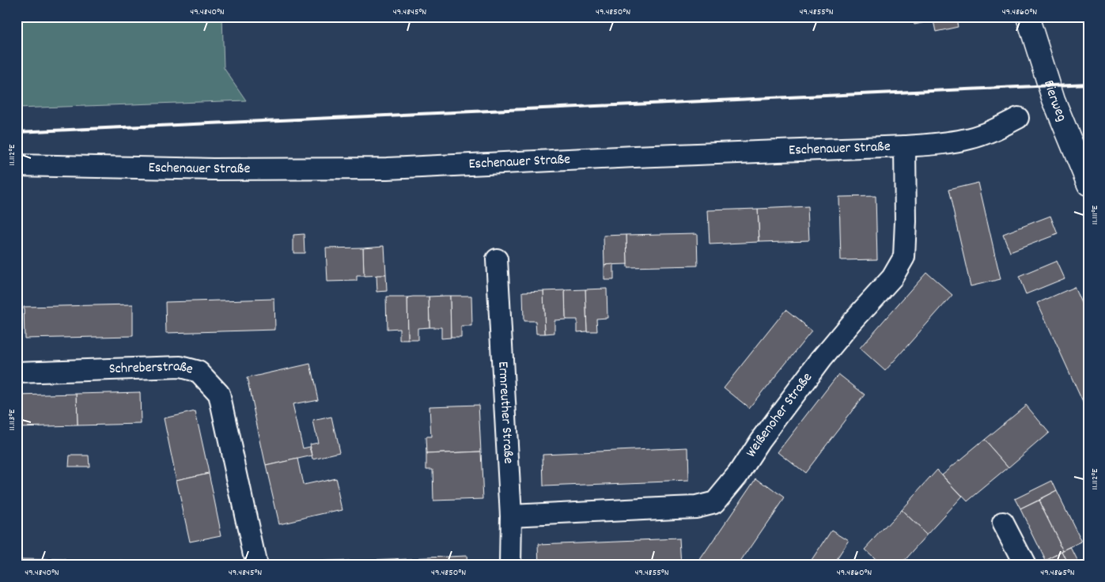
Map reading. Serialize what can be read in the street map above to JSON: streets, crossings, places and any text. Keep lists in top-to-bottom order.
{
  "streets": {
    "main road": ["Bierweg"],
    "street": [
      "Eschenauer Straße",
      "Schreberstraße",
      "Ermreuther Straße",
      "Weißenoher Straße"
    ]
  },
  "crossings": [
    ["Eschenauer Straße", "Weißenoher Straße"],
    ["Ermreuther Straße", "Weißenoher Straße"]
  ],
  "coordinates": [
    "49.4840°N",
    "49.4845°N",
    "49.4850°N",
    "49.4855°N",
    "49.4860°N",
    "11.112°E",
    "11.111°E",
    "11.113°E",
    "49.4865°N"
  ]
}
